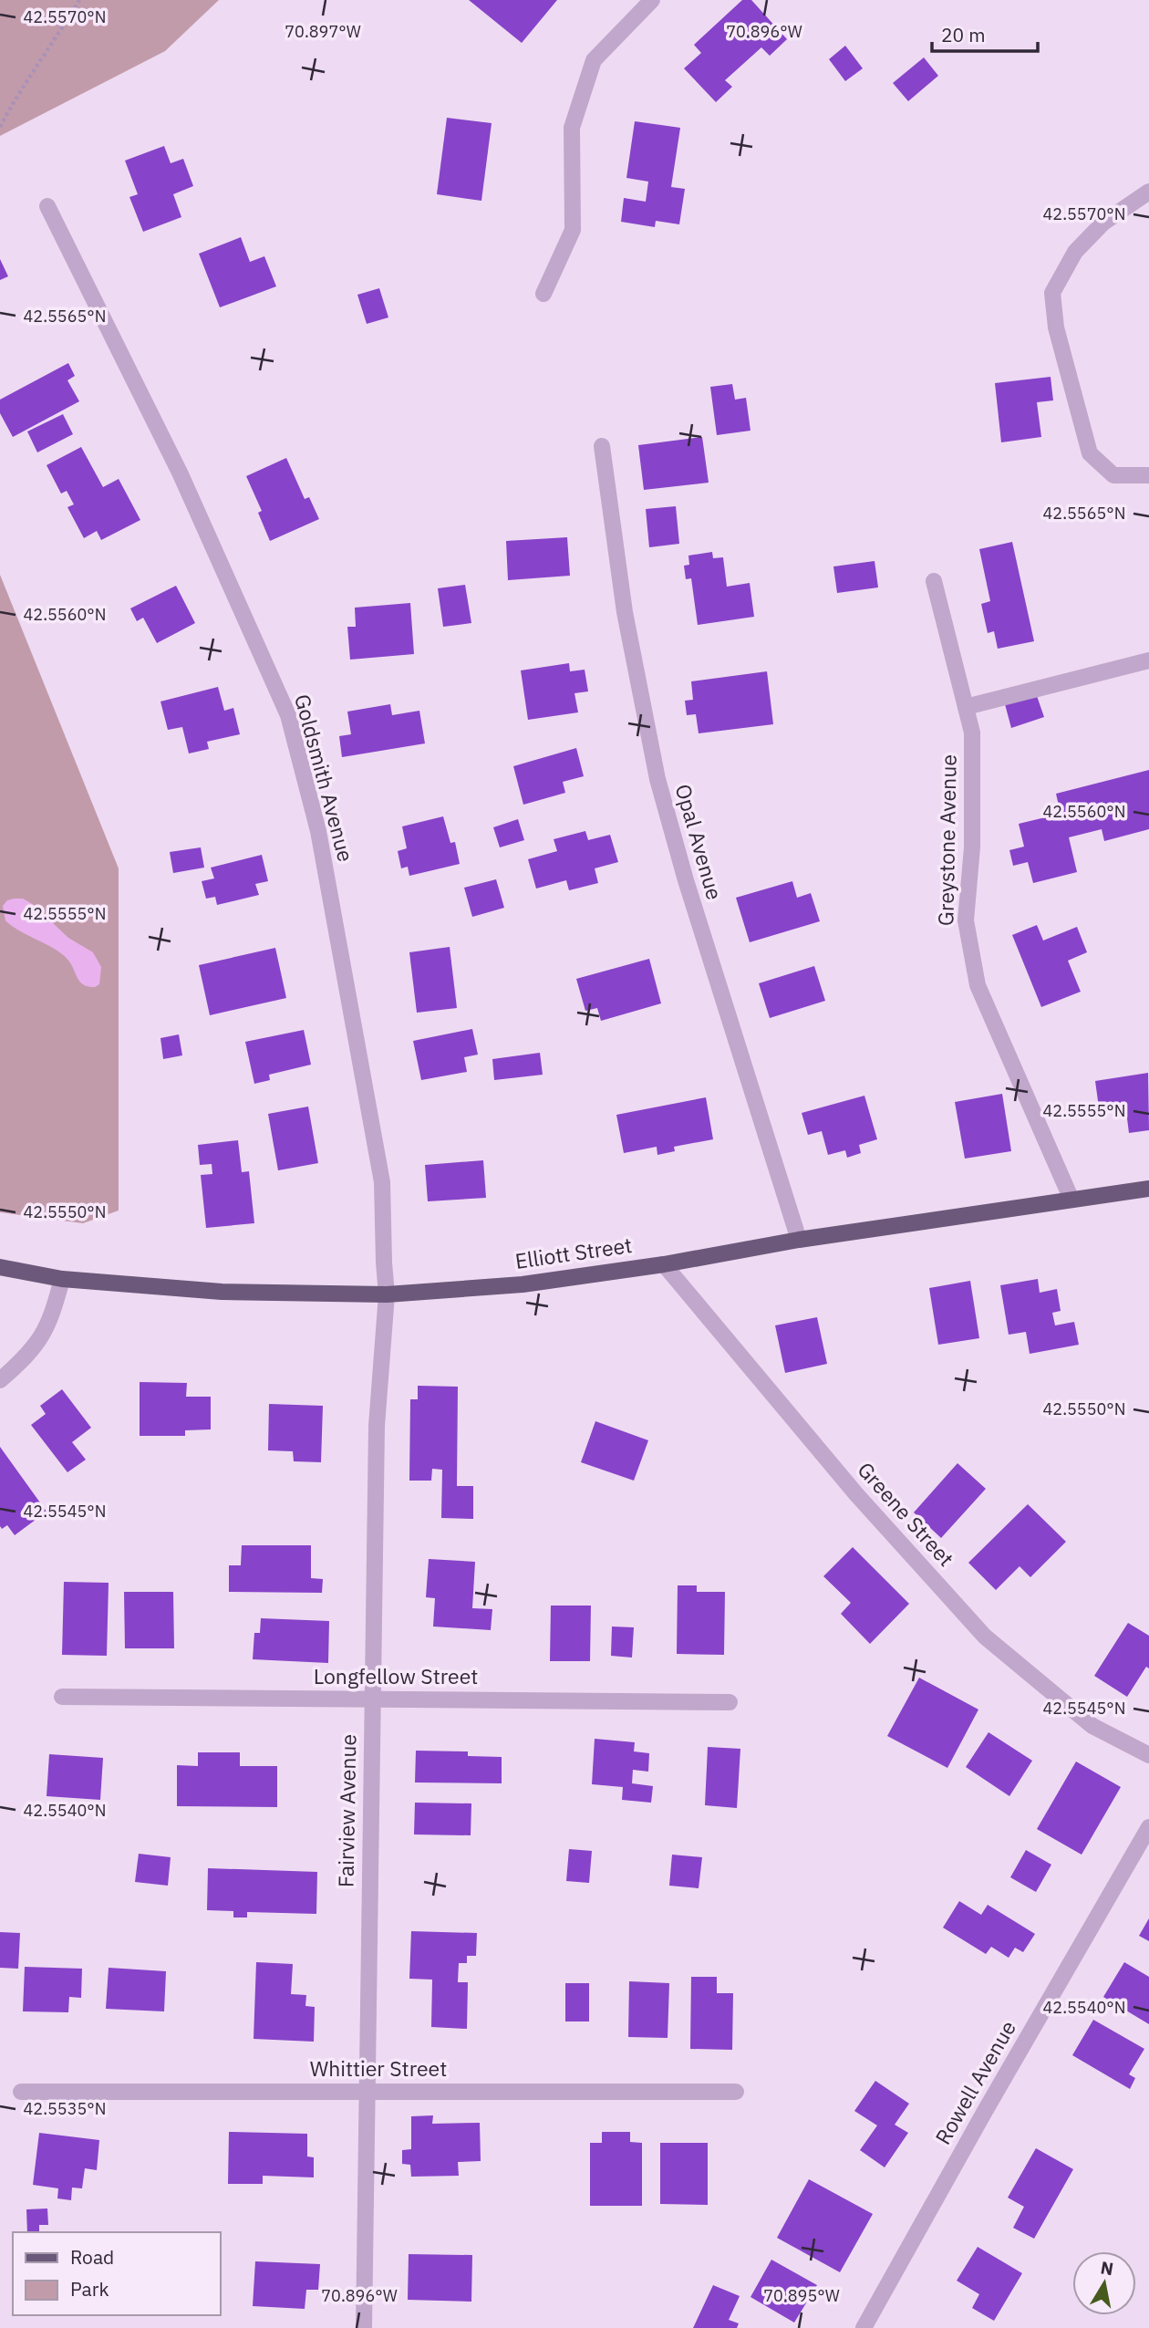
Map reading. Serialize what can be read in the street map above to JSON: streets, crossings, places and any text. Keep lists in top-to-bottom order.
{
  "streets": {
    "main road": ["Elliott Street"],
    "street": [
      "Goldsmith Avenue",
      "Greystone Avenue",
      "Opal Avenue",
      "Greene Street",
      "Longfellow Street",
      "Fairview Avenue",
      "Whittier Street",
      "Rowell Avenue"
    ]
  },
  "crossings": [
    ["Goldsmith Avenue", "Elliott Street"],
    ["Goldsmith Avenue", "Fairview Avenue"],
    ["Greystone Avenue", "Elliott Street"],
    ["Opal Avenue", "Elliott Street"],
    ["Elliott Street", "Greene Street"],
    ["Elliott Street", "Fairview Avenue"],
    ["Longfellow Street", "Fairview Avenue"],
    ["Fairview Avenue", "Whittier Street"]
  ],
  "legend": ["Road", "Park"],
  "scale_bar": "20 m",
  "north": "top",
  "coordinates": [
    "42.5570°N",
    "70.897°W",
    "70.896°W",
    "42.5565°N",
    "42.5560°N",
    "42.5555°N",
    "42.5550°N",
    "42.5545°N",
    "42.5540°N",
    "42.5535°N",
    "70.895°W"
  ]
}
